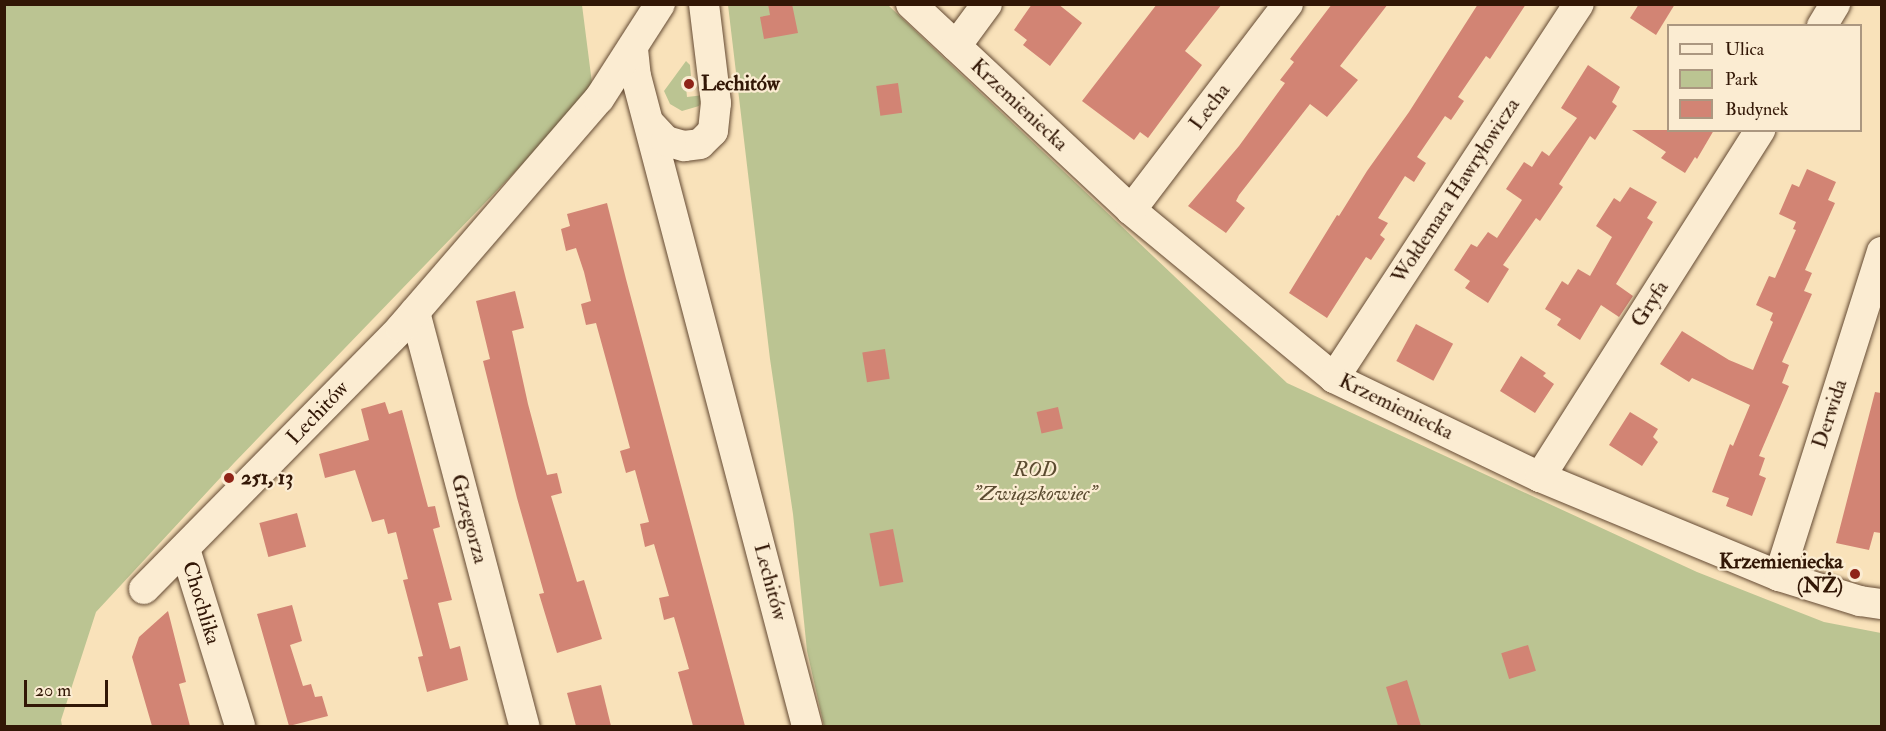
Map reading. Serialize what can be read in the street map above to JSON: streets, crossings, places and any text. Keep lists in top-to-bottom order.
{
  "streets": {
    "street": [
      "Krzemieniecka",
      "Lecha",
      "Wołdemara Hawryłowicza",
      "Gryfa",
      "Lechitów",
      "Derwida",
      "Grzegorza",
      "Chochlika"
    ]
  },
  "crossings": [
    ["Krzemieniecka", "Lecha"],
    ["Krzemieniecka", "Wołdemara Hawryłowicza"],
    ["Krzemieniecka", "Gryfa"],
    ["Krzemieniecka", "Derwida"],
    ["Lechitów", "Grzegorza"],
    ["Lechitów", "Chochlika"]
  ],
  "parks": ["ROD \"Związkowiec\""],
  "places": ["Lechitów", "251, 13", "Krzemieniecka (NŻ)"],
  "legend": ["Ulica", "Park", "Budynek"],
  "scale_bar": "20 m"
}
